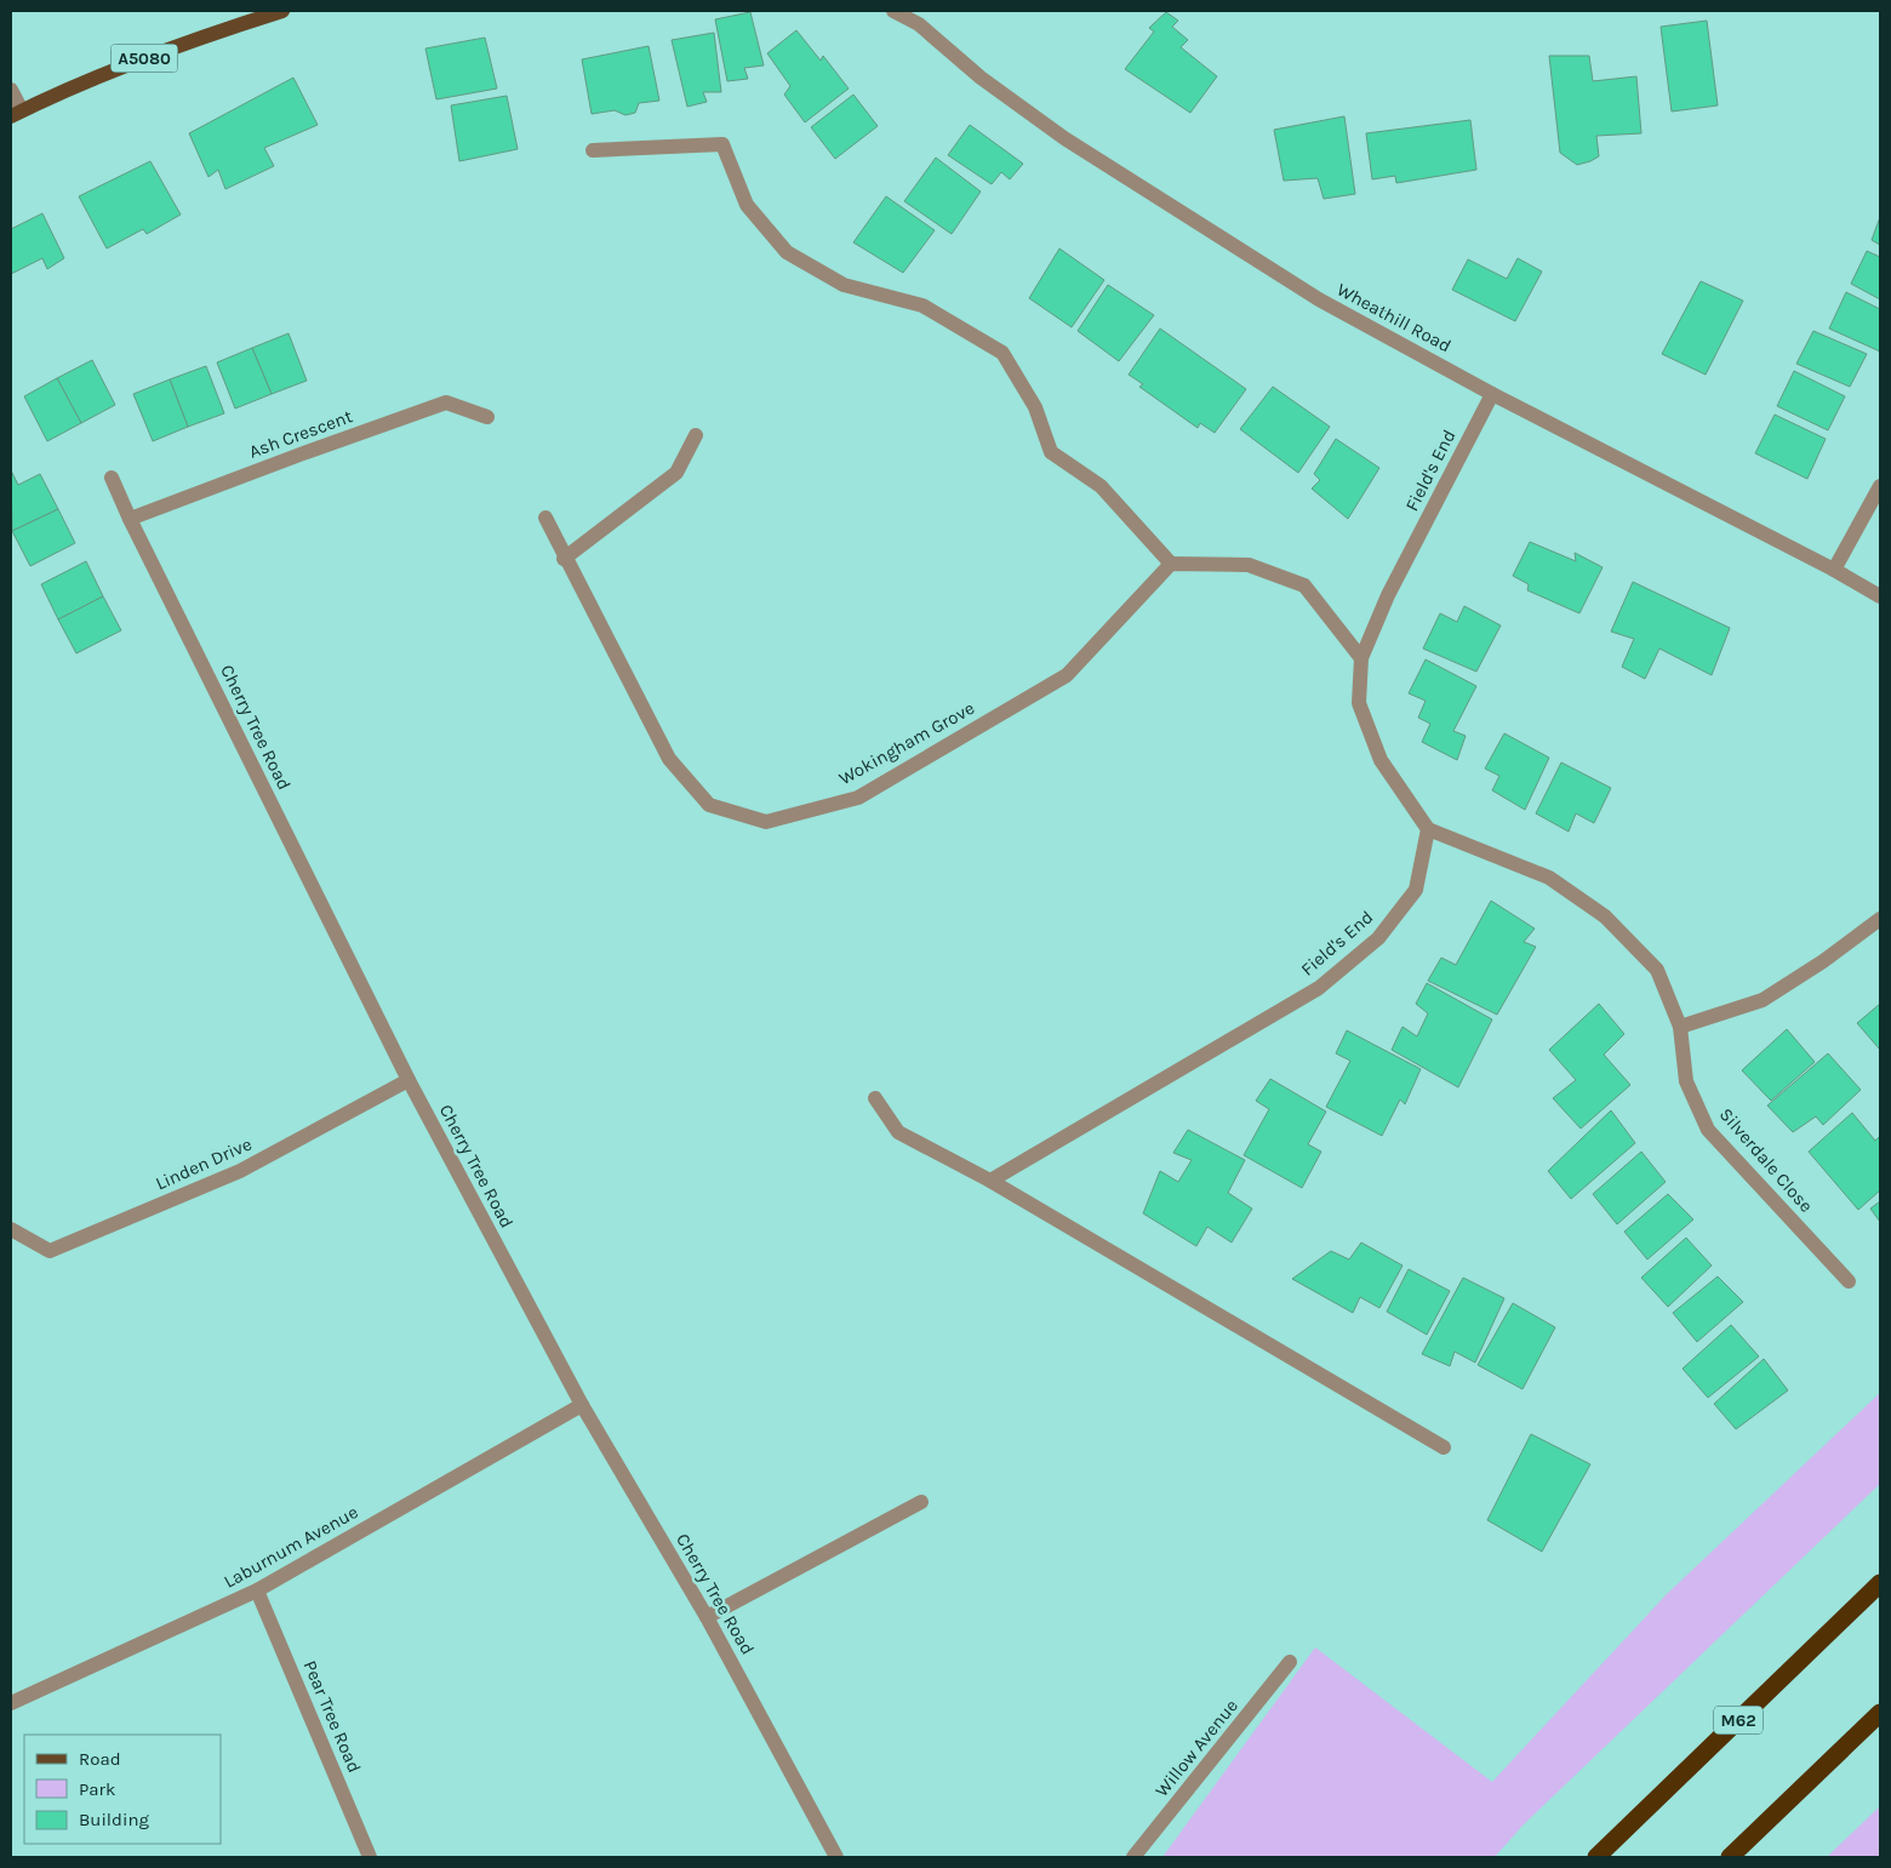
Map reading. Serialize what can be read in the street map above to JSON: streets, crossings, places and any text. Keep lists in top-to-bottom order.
{
  "streets": {
    "highway": ["M62"],
    "main road": ["A5080"],
    "street": [
      "Wheathill Road",
      "Ash Crescent",
      "Field's End",
      "Cherry Tree Road",
      "Wokingham Grove",
      "Silverdale Close",
      "Linden Drive",
      "Laburnum Avenue",
      "Pear Tree Road",
      "Willow Avenue"
    ]
  },
  "crossings": [
    ["Wheathill Road", "Field's End"],
    ["Ash Crescent", "Cherry Tree Road"],
    ["Field's End", "Silverdale Close"],
    ["Cherry Tree Road", "Linden Drive"],
    ["Cherry Tree Road", "Laburnum Avenue"],
    ["Laburnum Avenue", "Pear Tree Road"]
  ],
  "legend": ["Road", "Park", "Building"]
}
